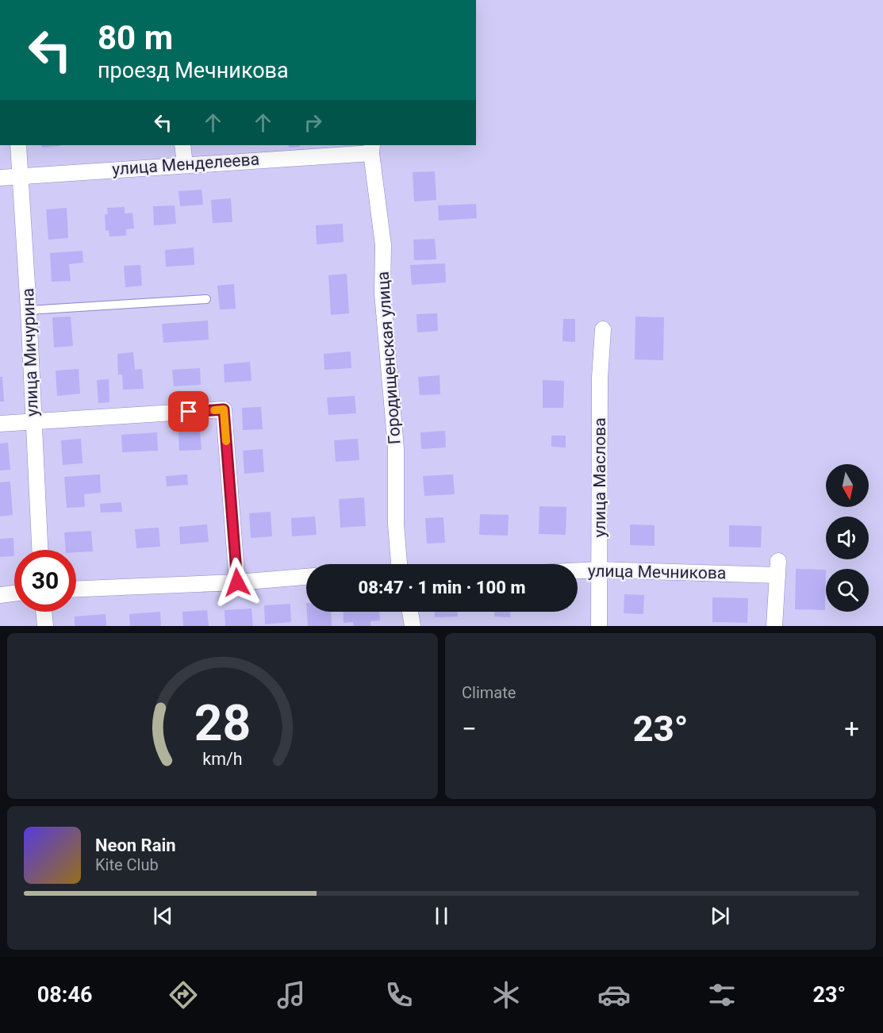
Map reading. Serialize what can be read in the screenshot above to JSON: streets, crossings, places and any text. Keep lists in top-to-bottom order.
{
  "streets": {
    "street": [
      "улица Менделеева",
      "улица Мичурина",
      "Городищенская улица",
      "улица Маслова",
      "улица Мечникова"
    ]
  },
  "crossings": [
    ["улица Менделеева", "улица Мичурина"],
    ["улица Менделеева", "Городищенская улица"],
    ["улица Маслова", "улица Мечникова"]
  ],
  "north": "bottom",
  "page": {
    "turn": ["80 m", "проезд Мечникова"],
    "limit": "30",
    "trip": "08:47 · 1 min · 100 m",
    "tile": "Climate",
    "heat": ["−", "23°", "+"],
    "song": ["Neon Rain", "Kite Club"],
    "tabs": ["08:46", "23°"],
    "gauge": ["28", "km/h"]
  }
}
